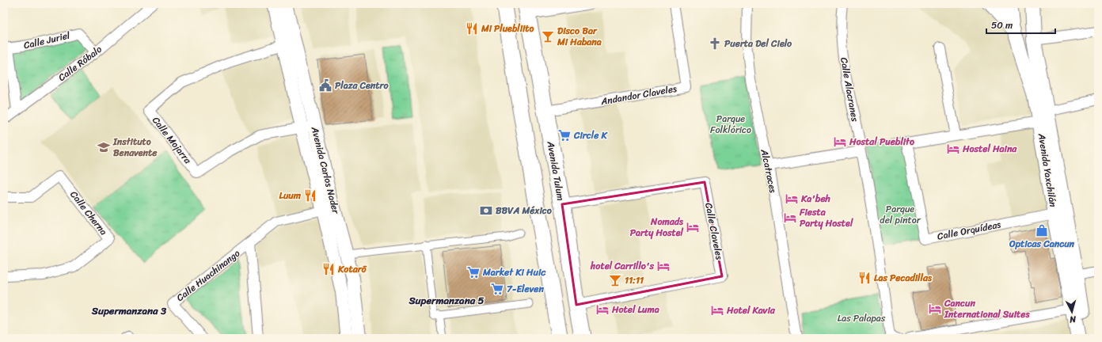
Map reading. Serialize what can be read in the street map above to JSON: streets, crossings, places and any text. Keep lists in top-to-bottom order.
{
  "streets": {
    "main road": ["Avenida Yaxchilán", "Avenida Tulum"],
    "street": [
      "Calle Juriel",
      "Calle Róbalo",
      "Calle Alacranes",
      "Andandor Claveles",
      "Calle Mojarra",
      "Avenida Carlos Nader",
      "Alcatraces",
      "Calle Cherna",
      "Calle Orquídeas",
      "Calle Claveles",
      "Calle Huachinango"
    ]
  },
  "crossings": [
    ["Calle Juriel", "Calle Róbalo"],
    ["Andandor Claveles", "Avenida Tulum"],
    ["Calle Mojarra", "Avenida Carlos Nader"],
    ["Avenida Carlos Nader", "Calle Huachinango"],
    ["Avenida Yaxchilán", "Calle Orquídeas"],
    ["Avenida Tulum", "Calle Claveles"]
  ],
  "districts": ["Supermanzana 5", "Supermanzana 3"],
  "parks": ["Parque Folklórico", "Parque del pintor", "Las Palapas"],
  "places": {
    "restaurant": [
      "Mi Pluebliito",
      "Luum",
      "Kotarō",
      "Las Pecadillas"
    ],
    "bar": ["Disco Bar Mi Habana", "11:11"],
    "church": ["Puerta Del Cielo"],
    "public building": ["Plaza Centro"],
    "supermarket": ["Circle K", "Market Ki Huic", "7-Eleven"],
    "hotel": [
      "Hostal Pueblito",
      "Hostel Haina",
      "Ka'beh",
      "Fiesta Party Hostel",
      "Nomads Party Hostel",
      "hotel Carrillo's",
      "Cancun International Suites",
      "Hotel Luma",
      "Hotel Kavia"
    ],
    "school or university": ["Instituto Benavente"],
    "bank": ["BBVA México"],
    "shop": ["Opticas Cancun"]
  },
  "scale_bar": "50 m",
  "north": "bottom"
}
